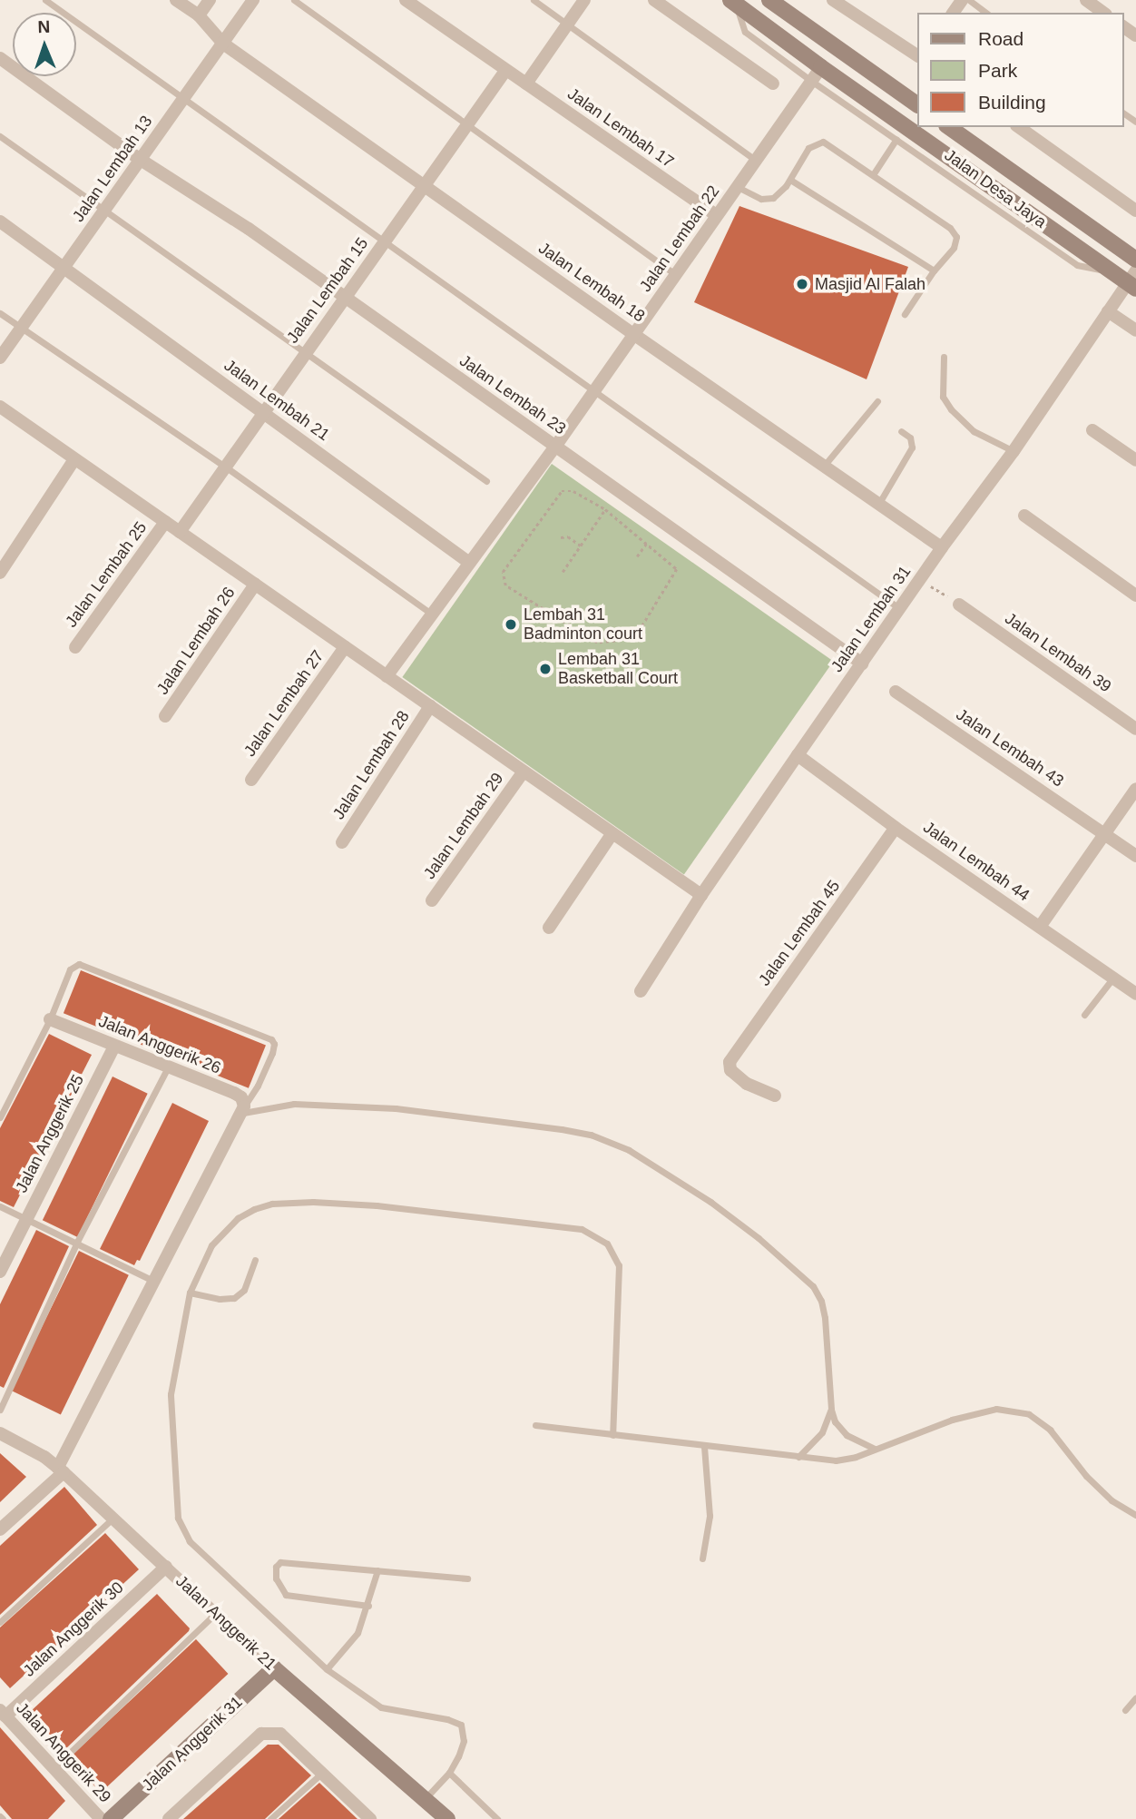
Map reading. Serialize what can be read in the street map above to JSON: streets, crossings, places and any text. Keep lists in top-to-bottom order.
{
  "streets": {
    "main road": ["Jalan Desa Jaya", "Jalan Anggerik 21", "Jalan Anggerik 31"],
    "street": [
      "Jalan Lembah 17",
      "Jalan Lembah 13",
      "Jalan Lembah 22",
      "Jalan Lembah 18",
      "Jalan Lembah 15",
      "Jalan Lembah 23",
      "Jalan Lembah 21",
      "Jalan Lembah 25",
      "Jalan Lembah 31",
      "Jalan Lembah 26",
      "Jalan Lembah 39",
      "Jalan Lembah 27",
      "Jalan Lembah 43",
      "Jalan Lembah 28",
      "Jalan Lembah 29",
      "Jalan Lembah 44",
      "Jalan Lembah 45",
      "Jalan Anggerik 26",
      "Jalan Anggerik 25",
      "Jalan Anggerik 30",
      "Jalan Anggerik 29"
    ]
  },
  "crossings": [
    ["Jalan Lembah 17", "Jalan Lembah 22"],
    ["Jalan Lembah 17", "Jalan Lembah 15"],
    ["Jalan Lembah 13", "Jalan Lembah 18"],
    ["Jalan Lembah 13", "Jalan Lembah 23"],
    ["Jalan Lembah 13", "Jalan Lembah 21"],
    ["Jalan Desa Jaya", "Jalan Lembah 22"],
    ["Jalan Desa Jaya", "Jalan Lembah 31"],
    ["Jalan Lembah 22", "Jalan Lembah 18"],
    ["Jalan Lembah 22", "Jalan Lembah 23"],
    ["Jalan Lembah 22", "Jalan Lembah 21"],
    ["Jalan Lembah 18", "Jalan Lembah 15"],
    ["Jalan Lembah 18", "Jalan Lembah 31"],
    ["Jalan Lembah 15", "Jalan Lembah 23"],
    ["Jalan Lembah 15", "Jalan Lembah 21"],
    ["Jalan Lembah 23", "Jalan Lembah 31"],
    ["Jalan Lembah 31", "Jalan Lembah 44"],
    ["Jalan Lembah 44", "Jalan Lembah 45"],
    ["Jalan Anggerik 26", "Jalan Anggerik 25"],
    ["Jalan Anggerik 21", "Jalan Anggerik 30"],
    ["Jalan Anggerik 21", "Jalan Anggerik 31"],
    ["Jalan Anggerik 30", "Jalan Anggerik 29"]
  ],
  "places": ["Masjid Al Falah", "Lembah 31 Badminton court", "Lembah 31 Basketball Court"],
  "legend": ["Road", "Park", "Building"],
  "north": "top"
}
